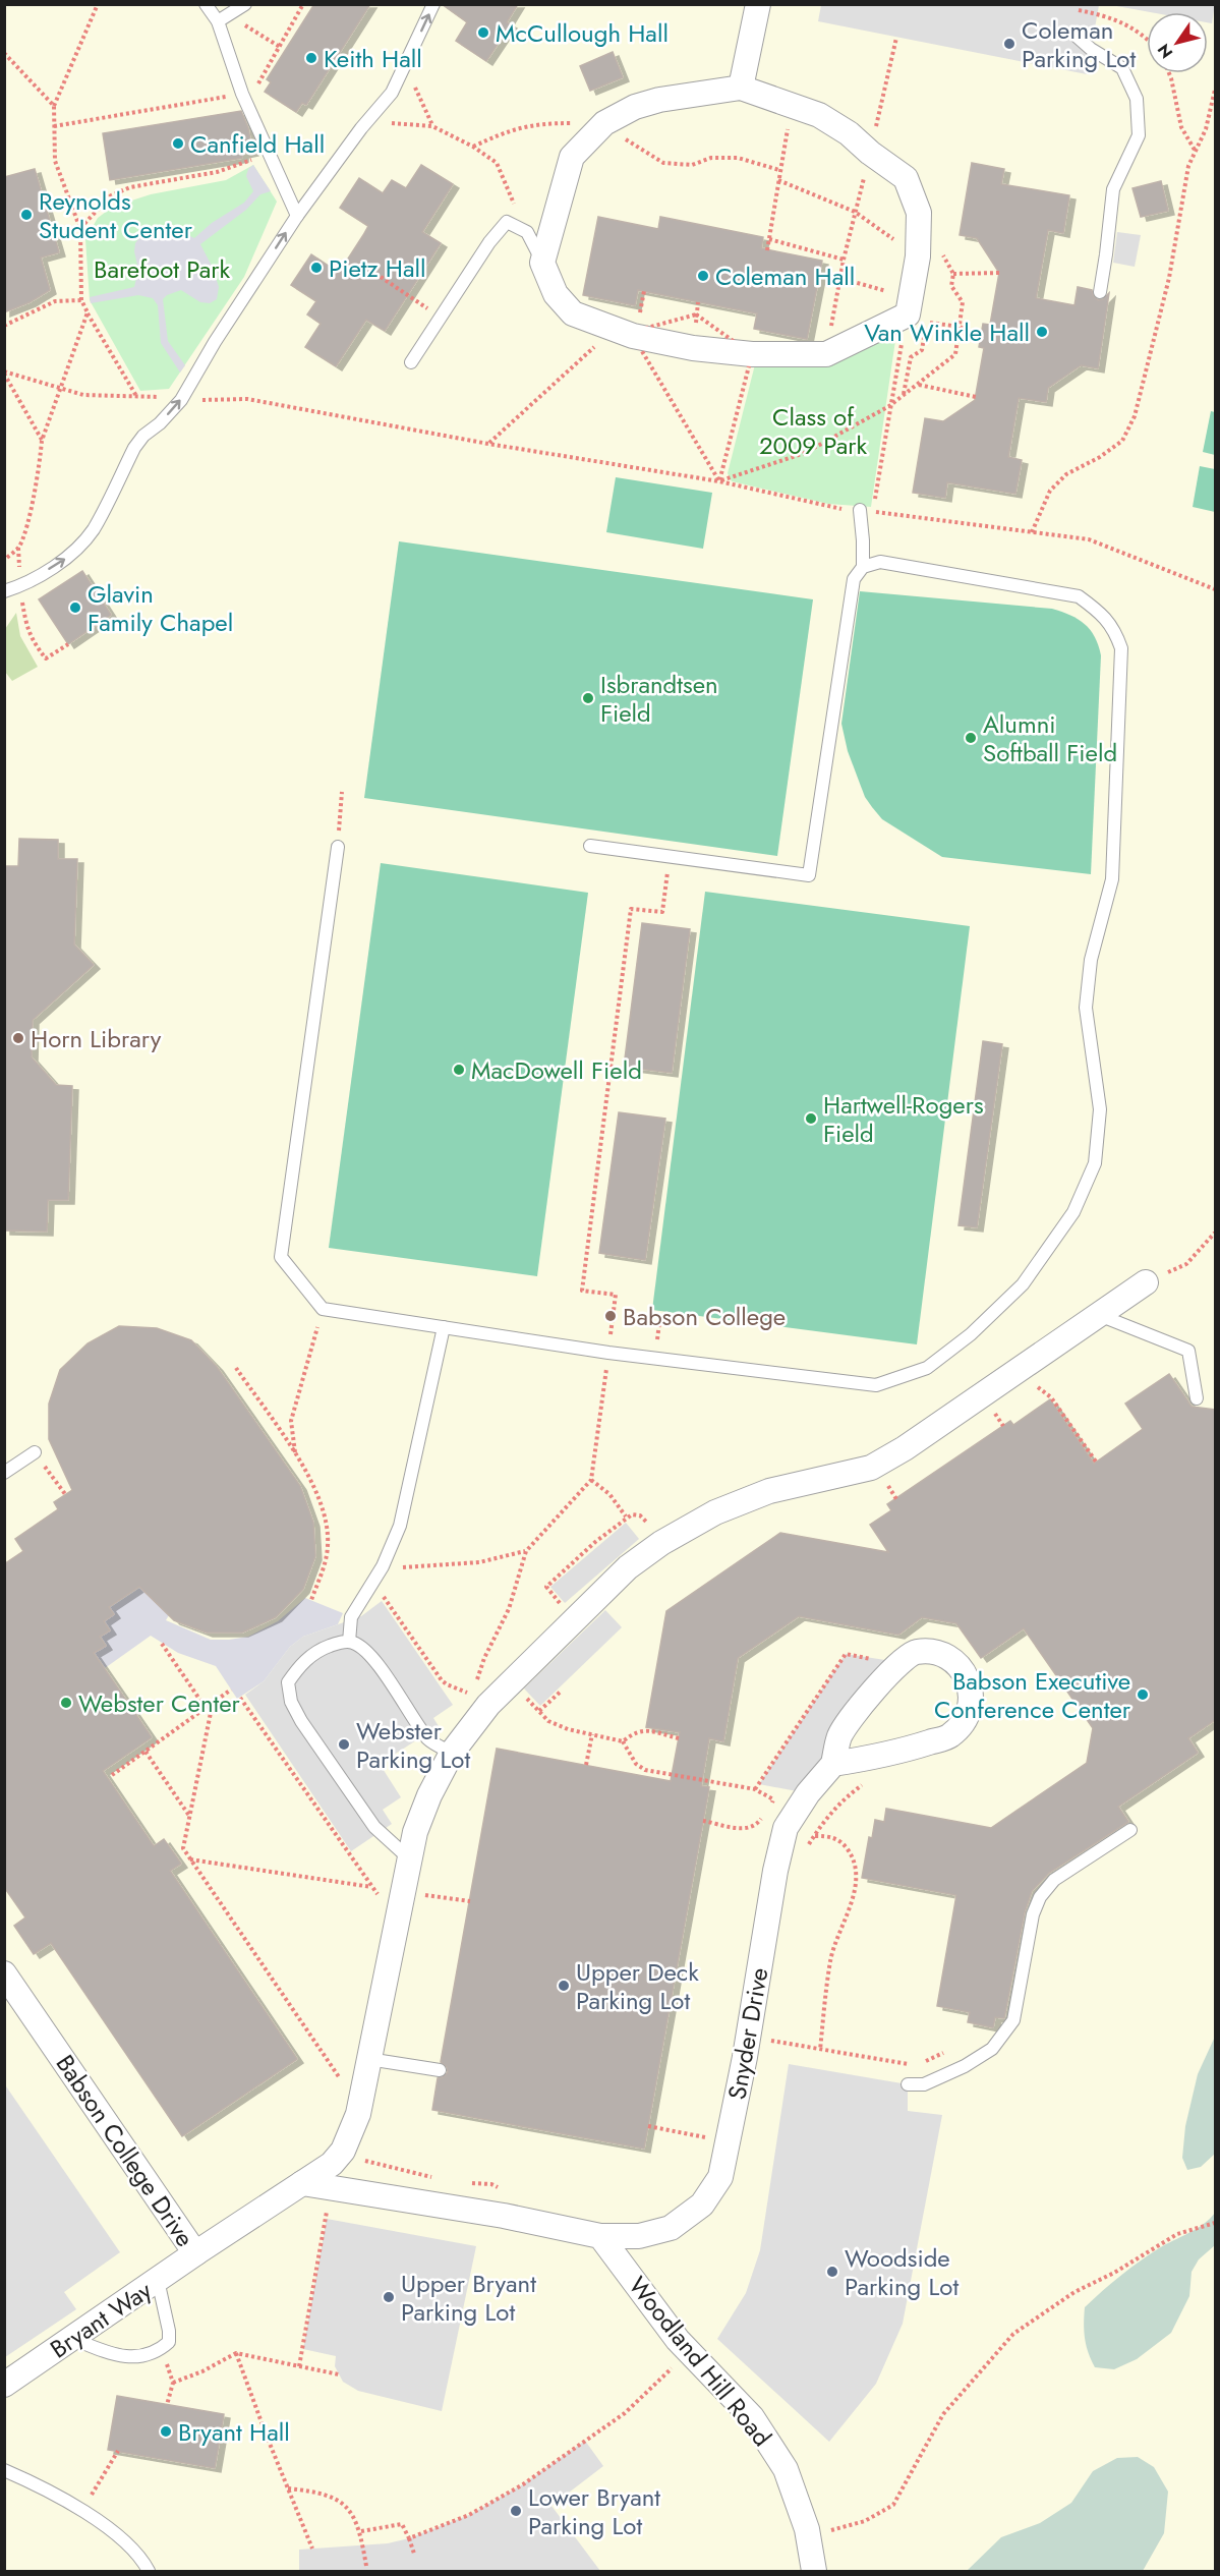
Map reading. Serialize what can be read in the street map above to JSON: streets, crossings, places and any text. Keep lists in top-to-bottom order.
{
  "streets": {
    "street": [
      "Snyder Drive",
      "Babson College Drive",
      "Bryant Way",
      "Woodland Hill Road"
    ]
  },
  "crossings": [
    ["Snyder Drive", "Woodland Hill Road"],
    ["Babson College Drive", "Bryant Way"]
  ],
  "parks": ["Barefoot Park", "Class of 2009 Park"],
  "places": [
    "McCullough Hall",
    "Coleman Parking Lot",
    "Keith Hall",
    "Canfield Hall",
    "Reynolds Student Center",
    "Pietz Hall",
    "Coleman Hall",
    "Van Winkle Hall",
    "Glavin Family Chapel",
    "Isbrandtsen Field",
    "Alumni Softball Field",
    "Horn Library",
    "MacDowell Field",
    "Hartwell-Rogers Field",
    "Babson College",
    "Babson Executive Conference Center",
    "Webster Center",
    "Webster Parking Lot",
    "Upper Deck Parking Lot",
    "Woodside Parking Lot",
    "Upper Bryant Parking Lot",
    "Bryant Hall",
    "Lower Bryant Parking Lot"
  ],
  "north": "bottom left"
}
